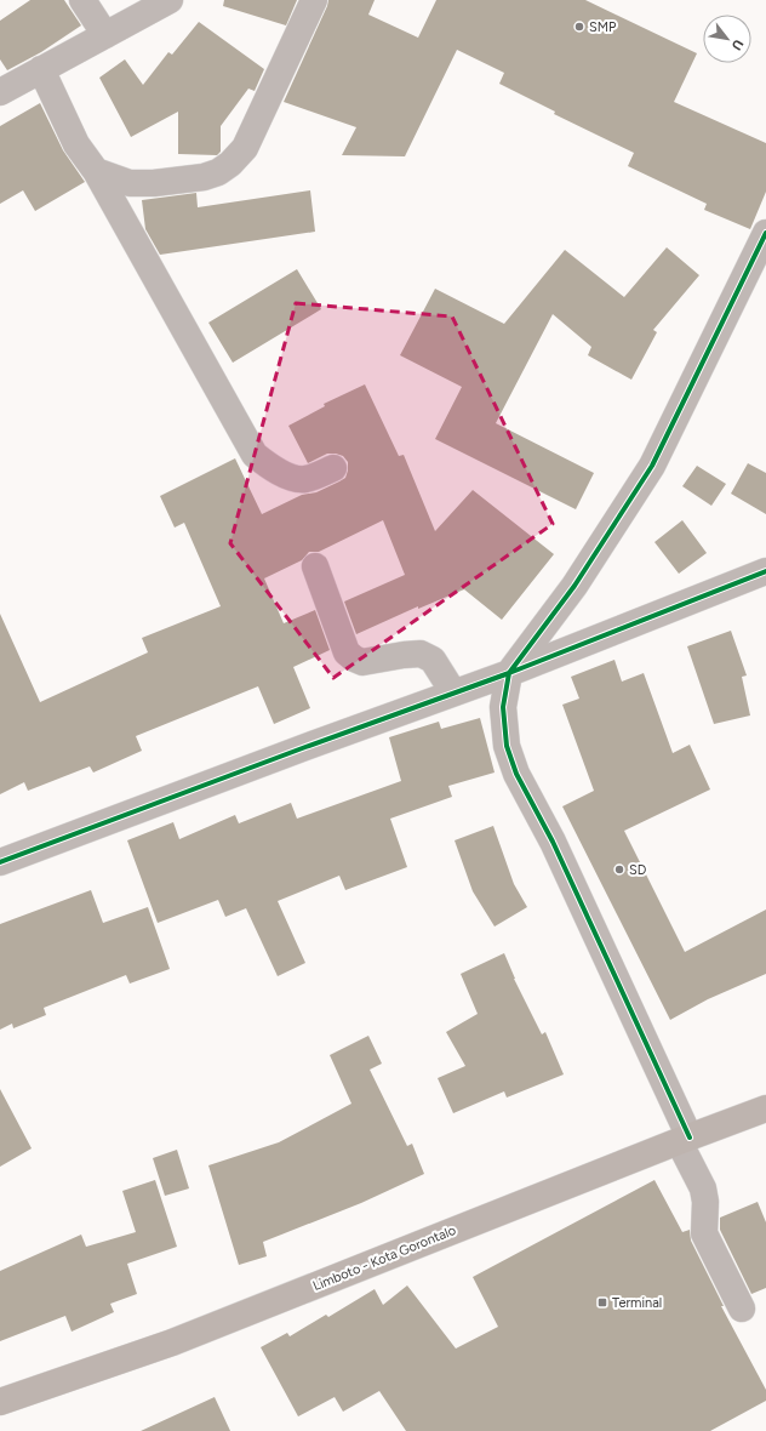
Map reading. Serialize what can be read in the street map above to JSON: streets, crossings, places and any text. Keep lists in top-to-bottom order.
{
  "streets": {
    "highway": ["Limboto - Kota Gorontalo"]
  },
  "places": {
    "other": ["SMP", "SD"],
    "transit": ["Terminal"]
  },
  "north": "bottom right"
}
